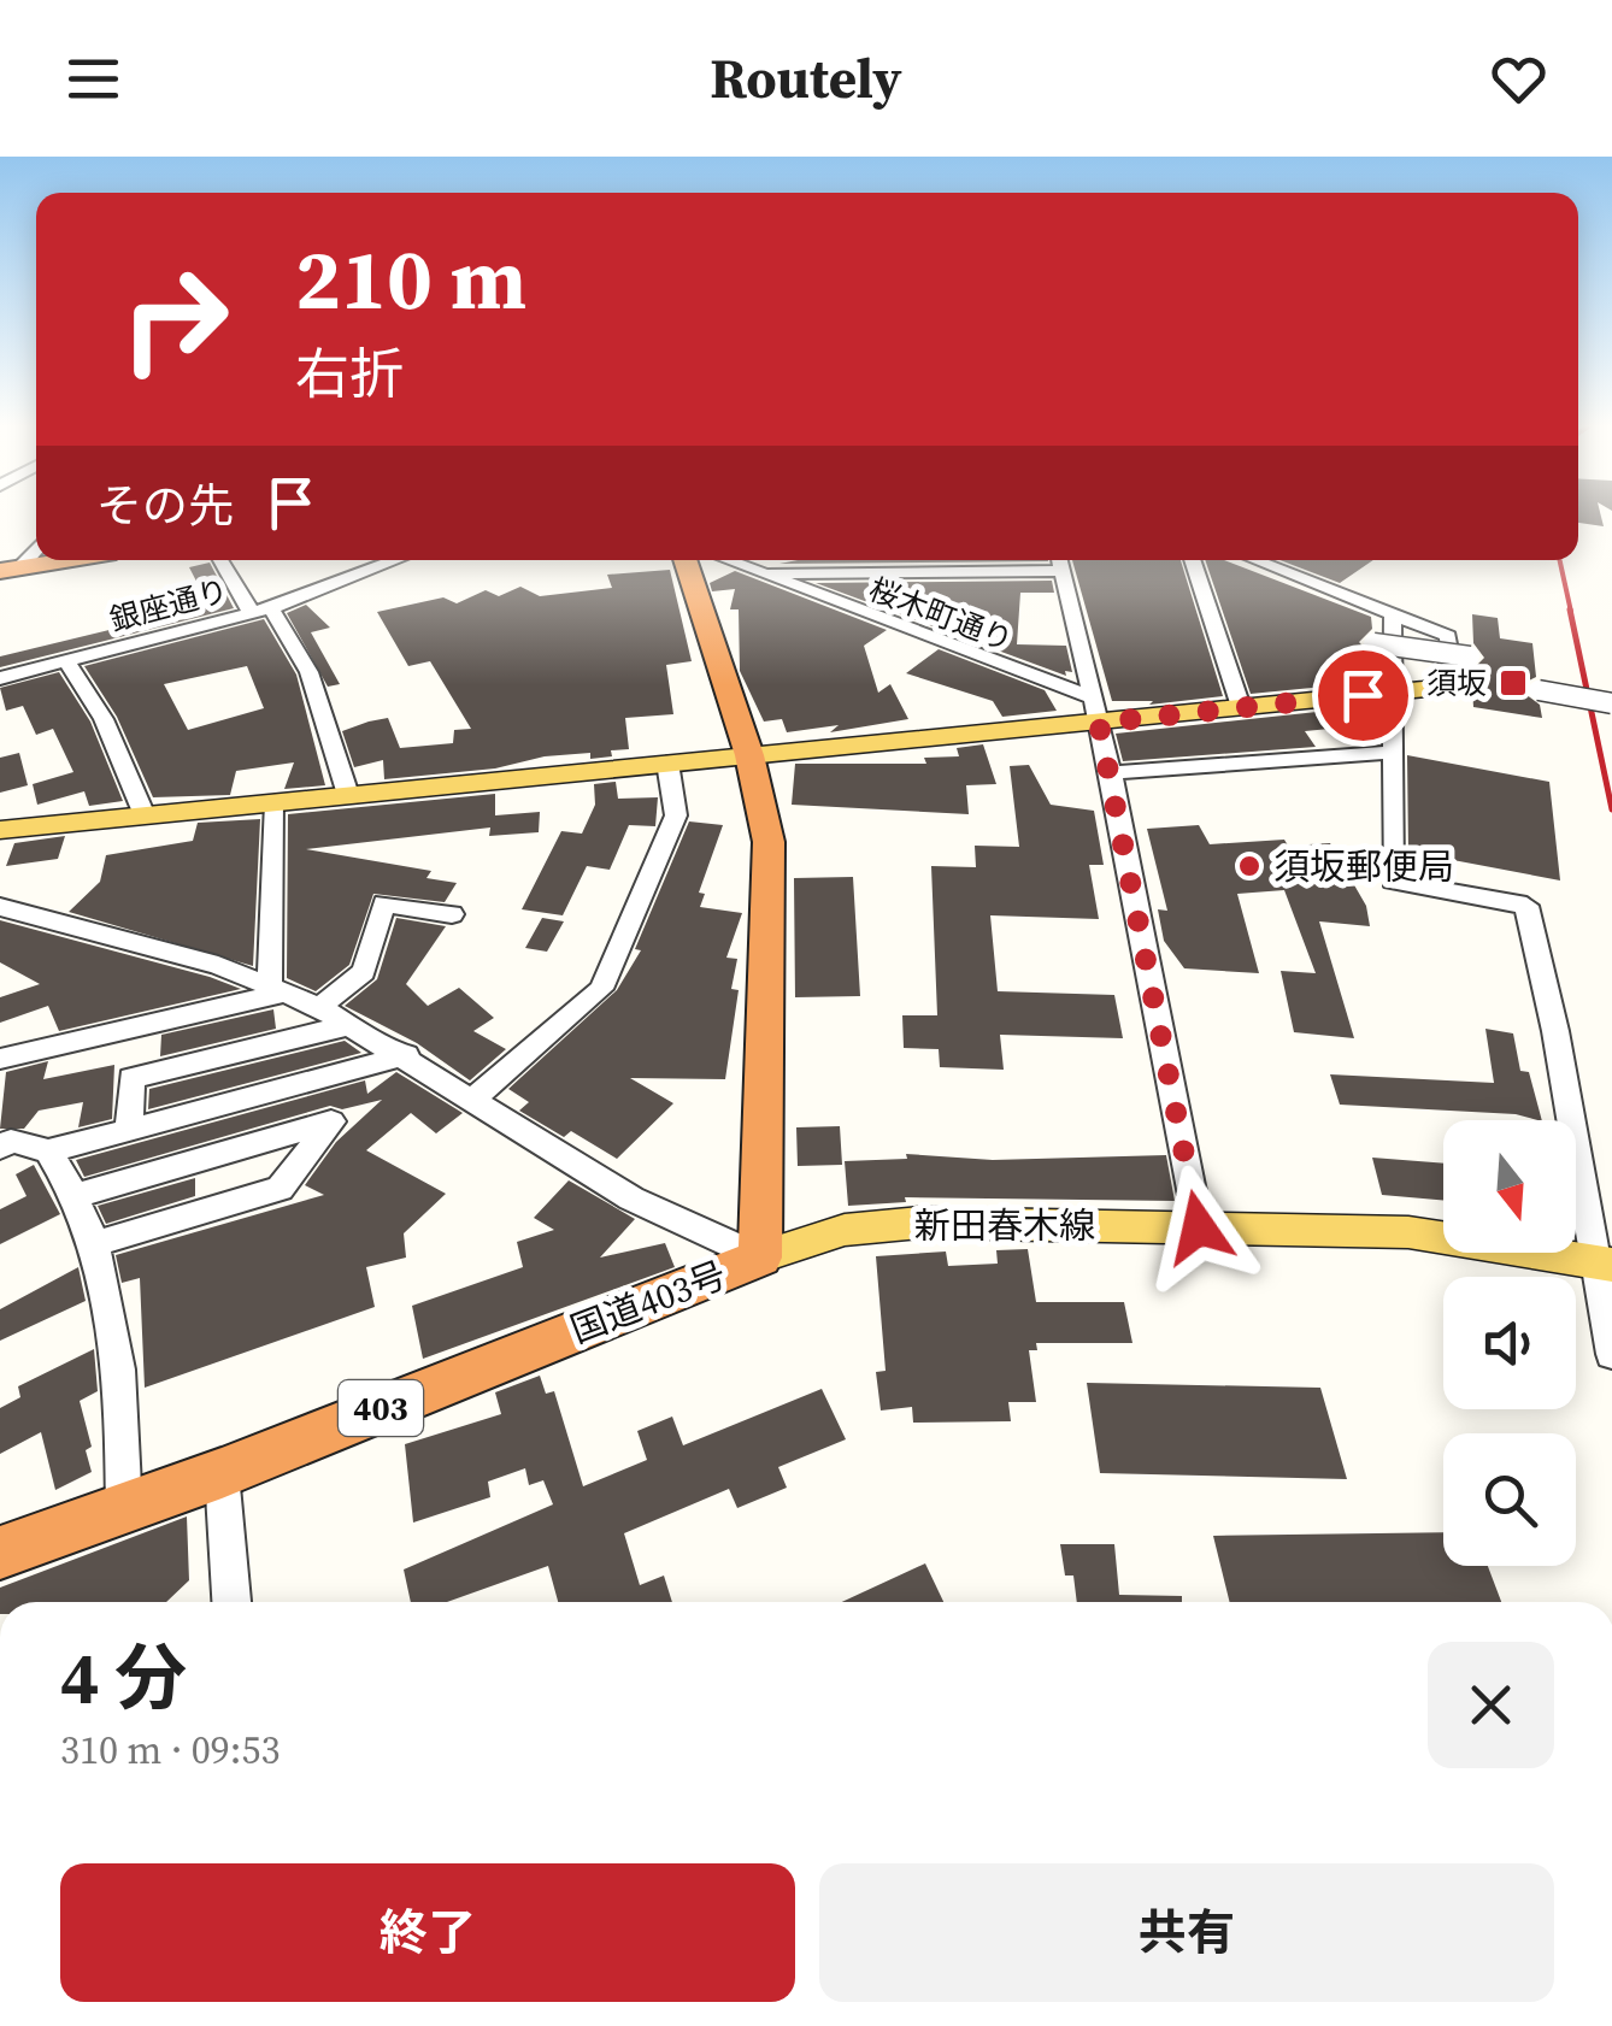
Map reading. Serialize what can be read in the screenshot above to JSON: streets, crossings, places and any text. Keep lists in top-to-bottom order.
{
  "streets": {
    "highway": ["国道403号", "403"],
    "main road": ["新田春木線"],
    "street": ["銀座通り", "桜木町通り"]
  },
  "crossings": [
    ["新田春木線", "国道403号"]
  ],
  "places": {
    "transit": ["須坂"],
    "other": ["須坂郵便局"]
  },
  "north": "bottom",
  "page": {
    "header": "Routely",
    "turn": ["210 m", "右折"],
    "then": "その先",
    "heading": ["4 分", "310 m · 09:53"],
    "buttons": ["終了", "共有"]
  }
}
